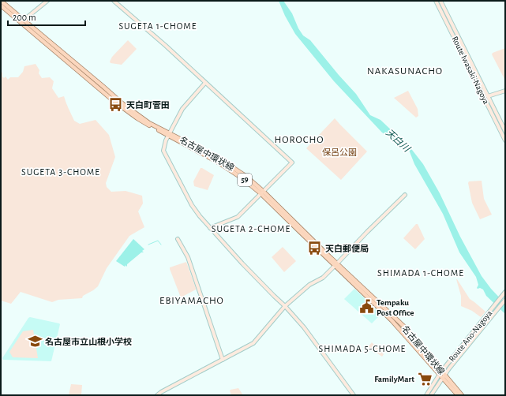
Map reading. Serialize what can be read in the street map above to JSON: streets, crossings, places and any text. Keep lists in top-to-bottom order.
{
  "streets": {
    "main road": ["名古屋中環状線", "59"],
    "street": ["Route Iwasaki-Nagoya", "Route Ano-Nagoya"]
  },
  "crossings": [
    ["名古屋中環状線", "Route Ano-Nagoya"]
  ],
  "districts": [
    "SUGETA 1-CHOME",
    "NAKASUNACHO",
    "HOROCHO",
    "SUGETA 3-CHOME",
    "SUGETA 2-CHOME",
    "SHIMADA 1-CHOME",
    "EBIYAMACHO",
    "SHIMADA 5-CHOME"
  ],
  "water": ["天白川"],
  "parks": ["保呂公園"],
  "places": {
    "bus stop": ["天白町菅田", "天白郵便局"],
    "public building": ["Tempaku Post Office"],
    "school or university": ["名古屋市立山根小学校"],
    "supermarket": ["FamilyMart"]
  },
  "scale_bar": "200 m"
}
